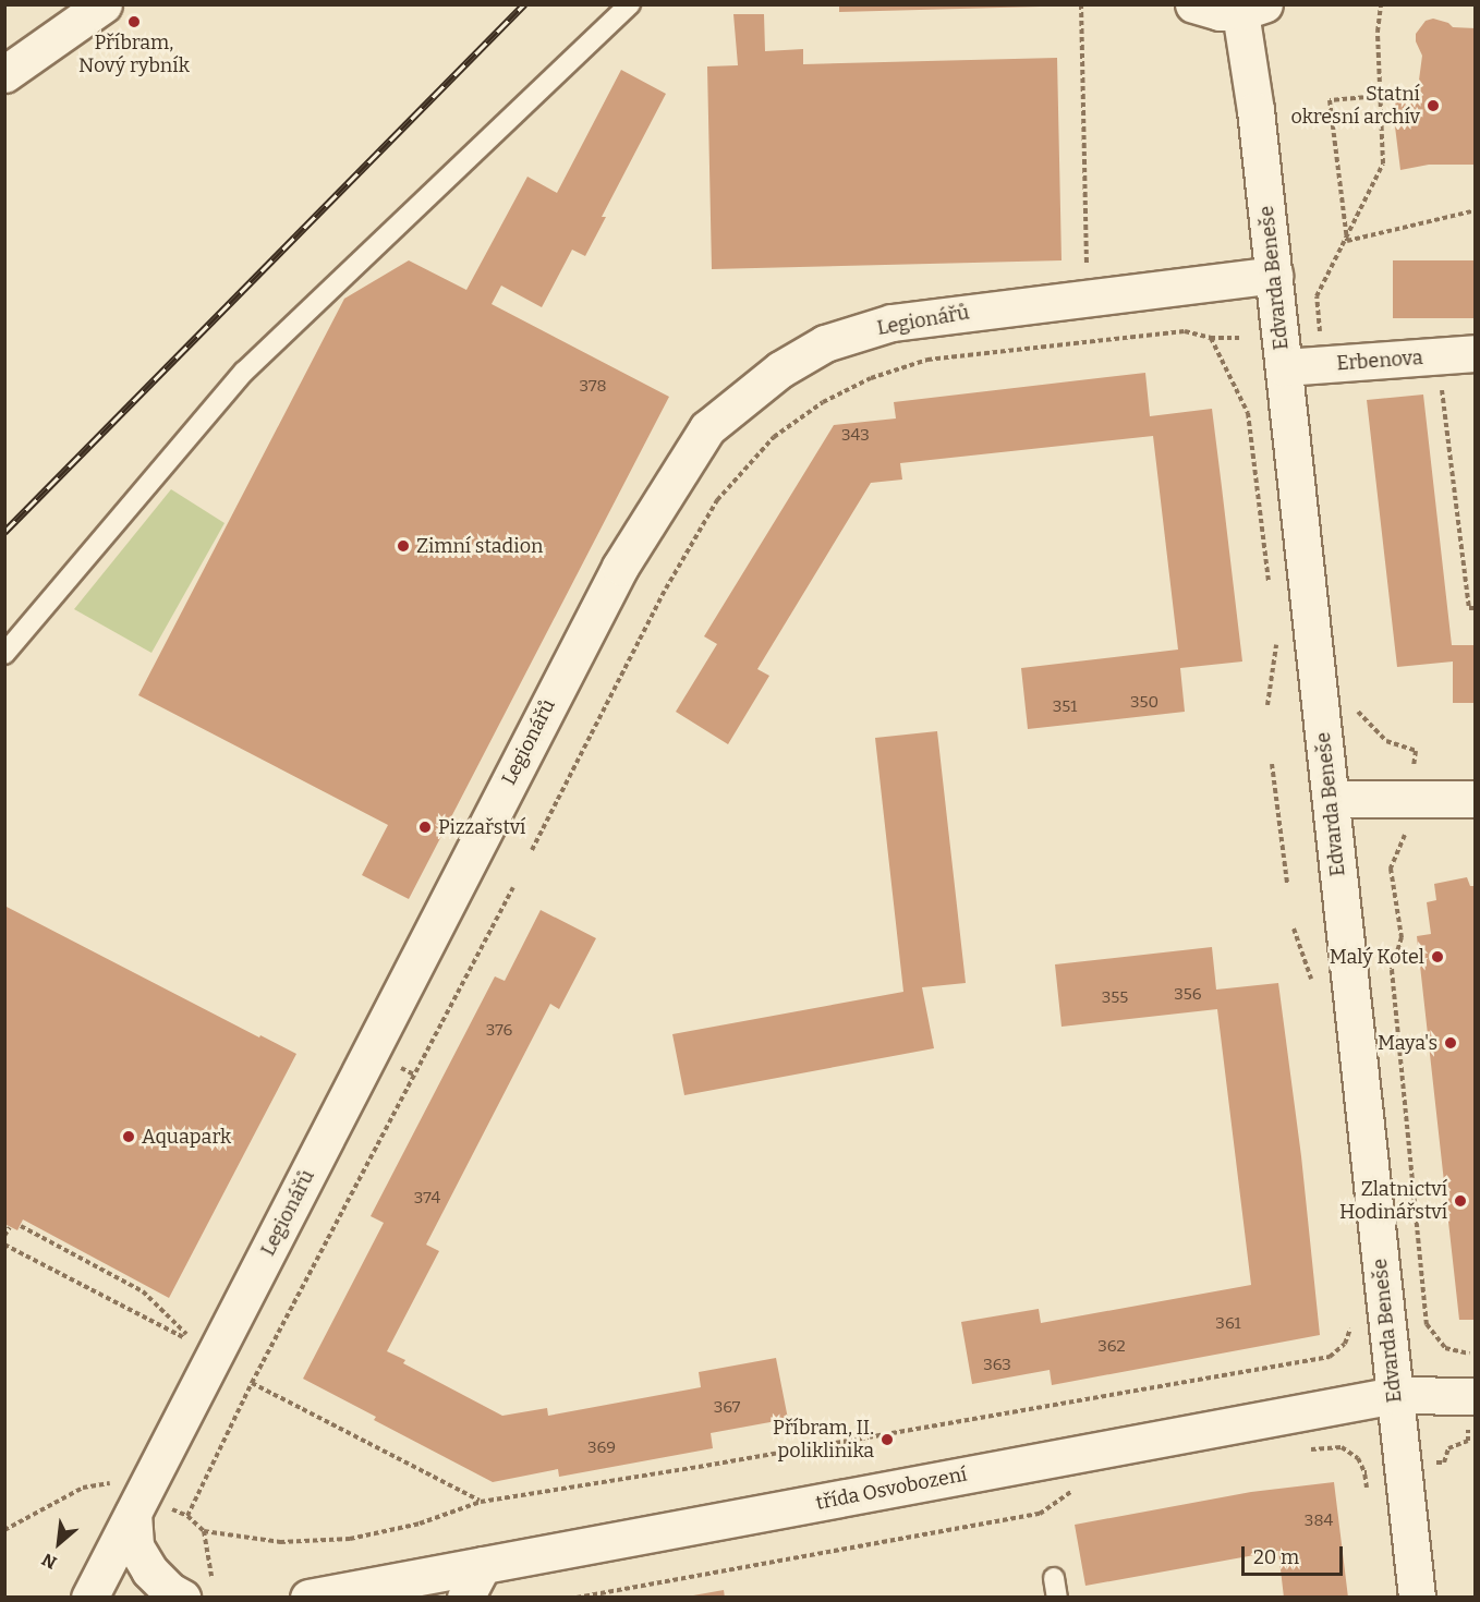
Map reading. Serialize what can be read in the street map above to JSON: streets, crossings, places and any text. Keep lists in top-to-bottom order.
{
  "streets": {
    "street": [
      "Edvarda Beneše",
      "Legionářů",
      "Erbenova",
      "třída Osvobození"
    ]
  },
  "crossings": [
    ["Edvarda Beneše", "Legionářů"],
    ["Edvarda Beneše", "Erbenova"],
    ["Edvarda Beneše", "třída Osvobození"]
  ],
  "places": [
    "Příbram, Nový rybník",
    "Statní okresní archív",
    "Zimní stadion",
    "Pizzařství",
    "Malý Kotel",
    "Maya's",
    "Aquapark",
    "Zlatnictví Hodinářství",
    "Příbram, II. poliklinika"
  ],
  "house_numbers": [
    "378",
    "343",
    "350",
    "351",
    "356",
    "355",
    "376",
    "374",
    "361",
    "362",
    "363",
    "367",
    "369",
    "384"
  ],
  "scale_bar": "20 m",
  "north": "bottom left"
}
